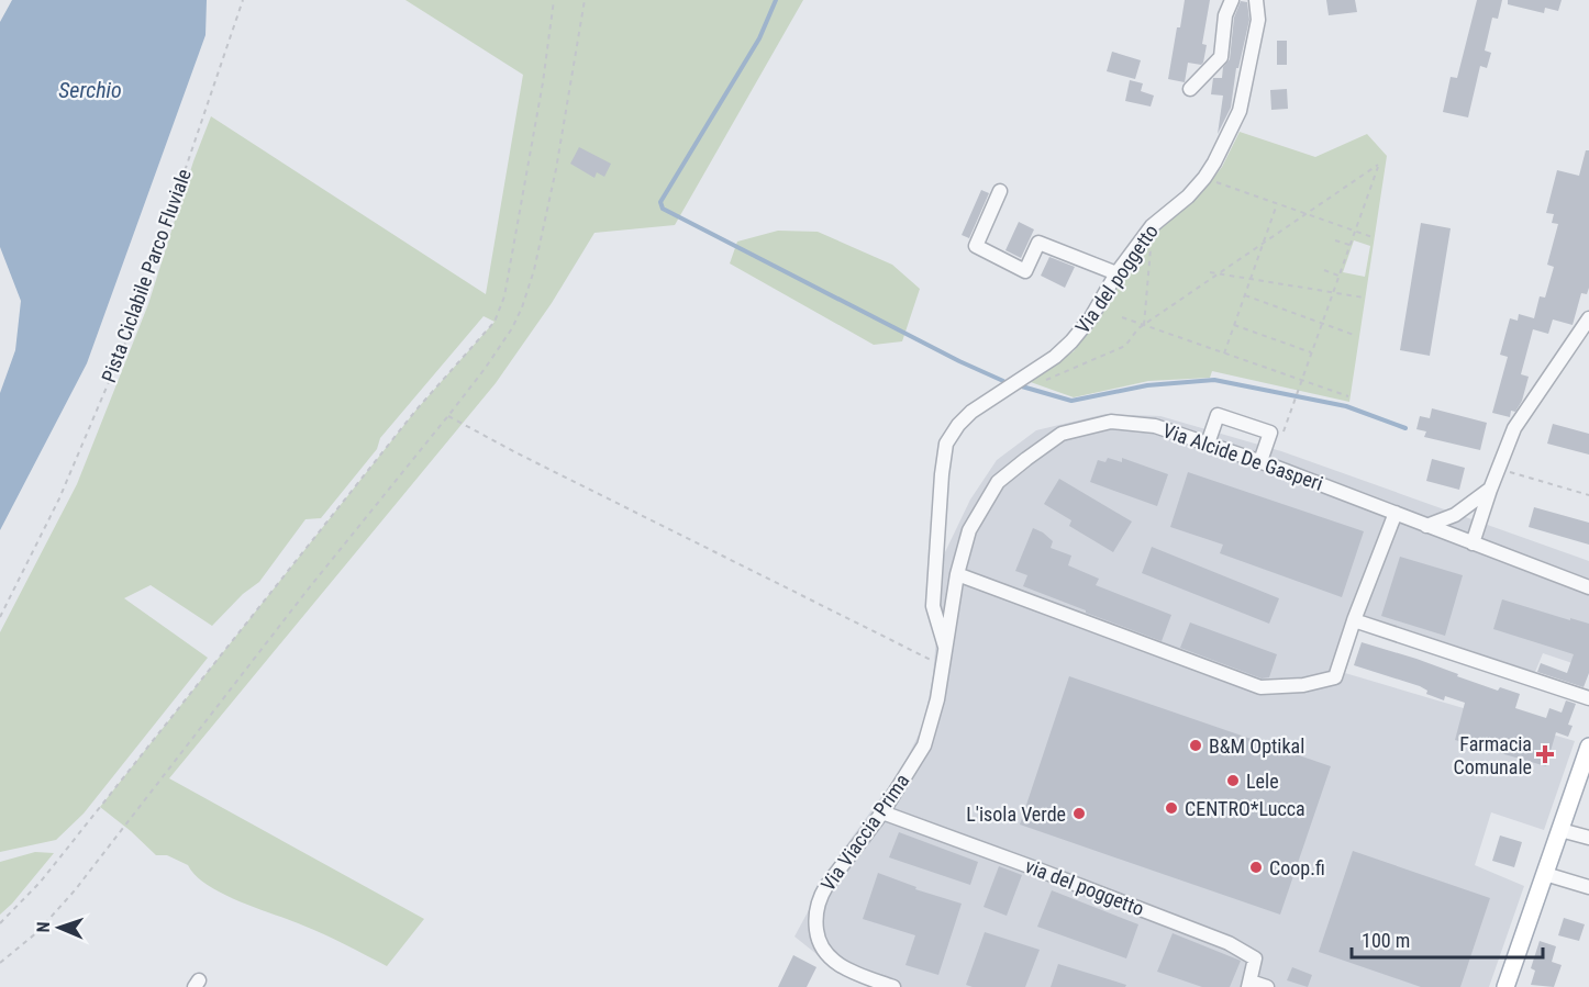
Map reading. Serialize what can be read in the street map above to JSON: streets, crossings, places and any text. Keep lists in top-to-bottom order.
{
  "streets": {
    "street": [
      "Via del poggetto",
      "Via Alcide De Gasperi",
      "Via Viaccia Prima",
      "via del poggetto"
    ],
    "path": ["Pista Ciclabile Parco Fluviale"]
  },
  "crossings": [
    ["Via del poggetto", "Via Alcide De Gasperi"],
    ["Via del poggetto", "Via Viaccia Prima"],
    ["Via Alcide De Gasperi", "Via Viaccia Prima"],
    ["Via Viaccia Prima", "via del poggetto"]
  ],
  "water": ["Serchio"],
  "places": {
    "other": [
      "B&M Optikal",
      "Lele",
      "CENTRO*Lucca",
      "L'isola Verde",
      "Coop.fi"
    ],
    "health": ["Farmacia Comunale"]
  },
  "scale_bar": "100 m",
  "north": "left"
}
